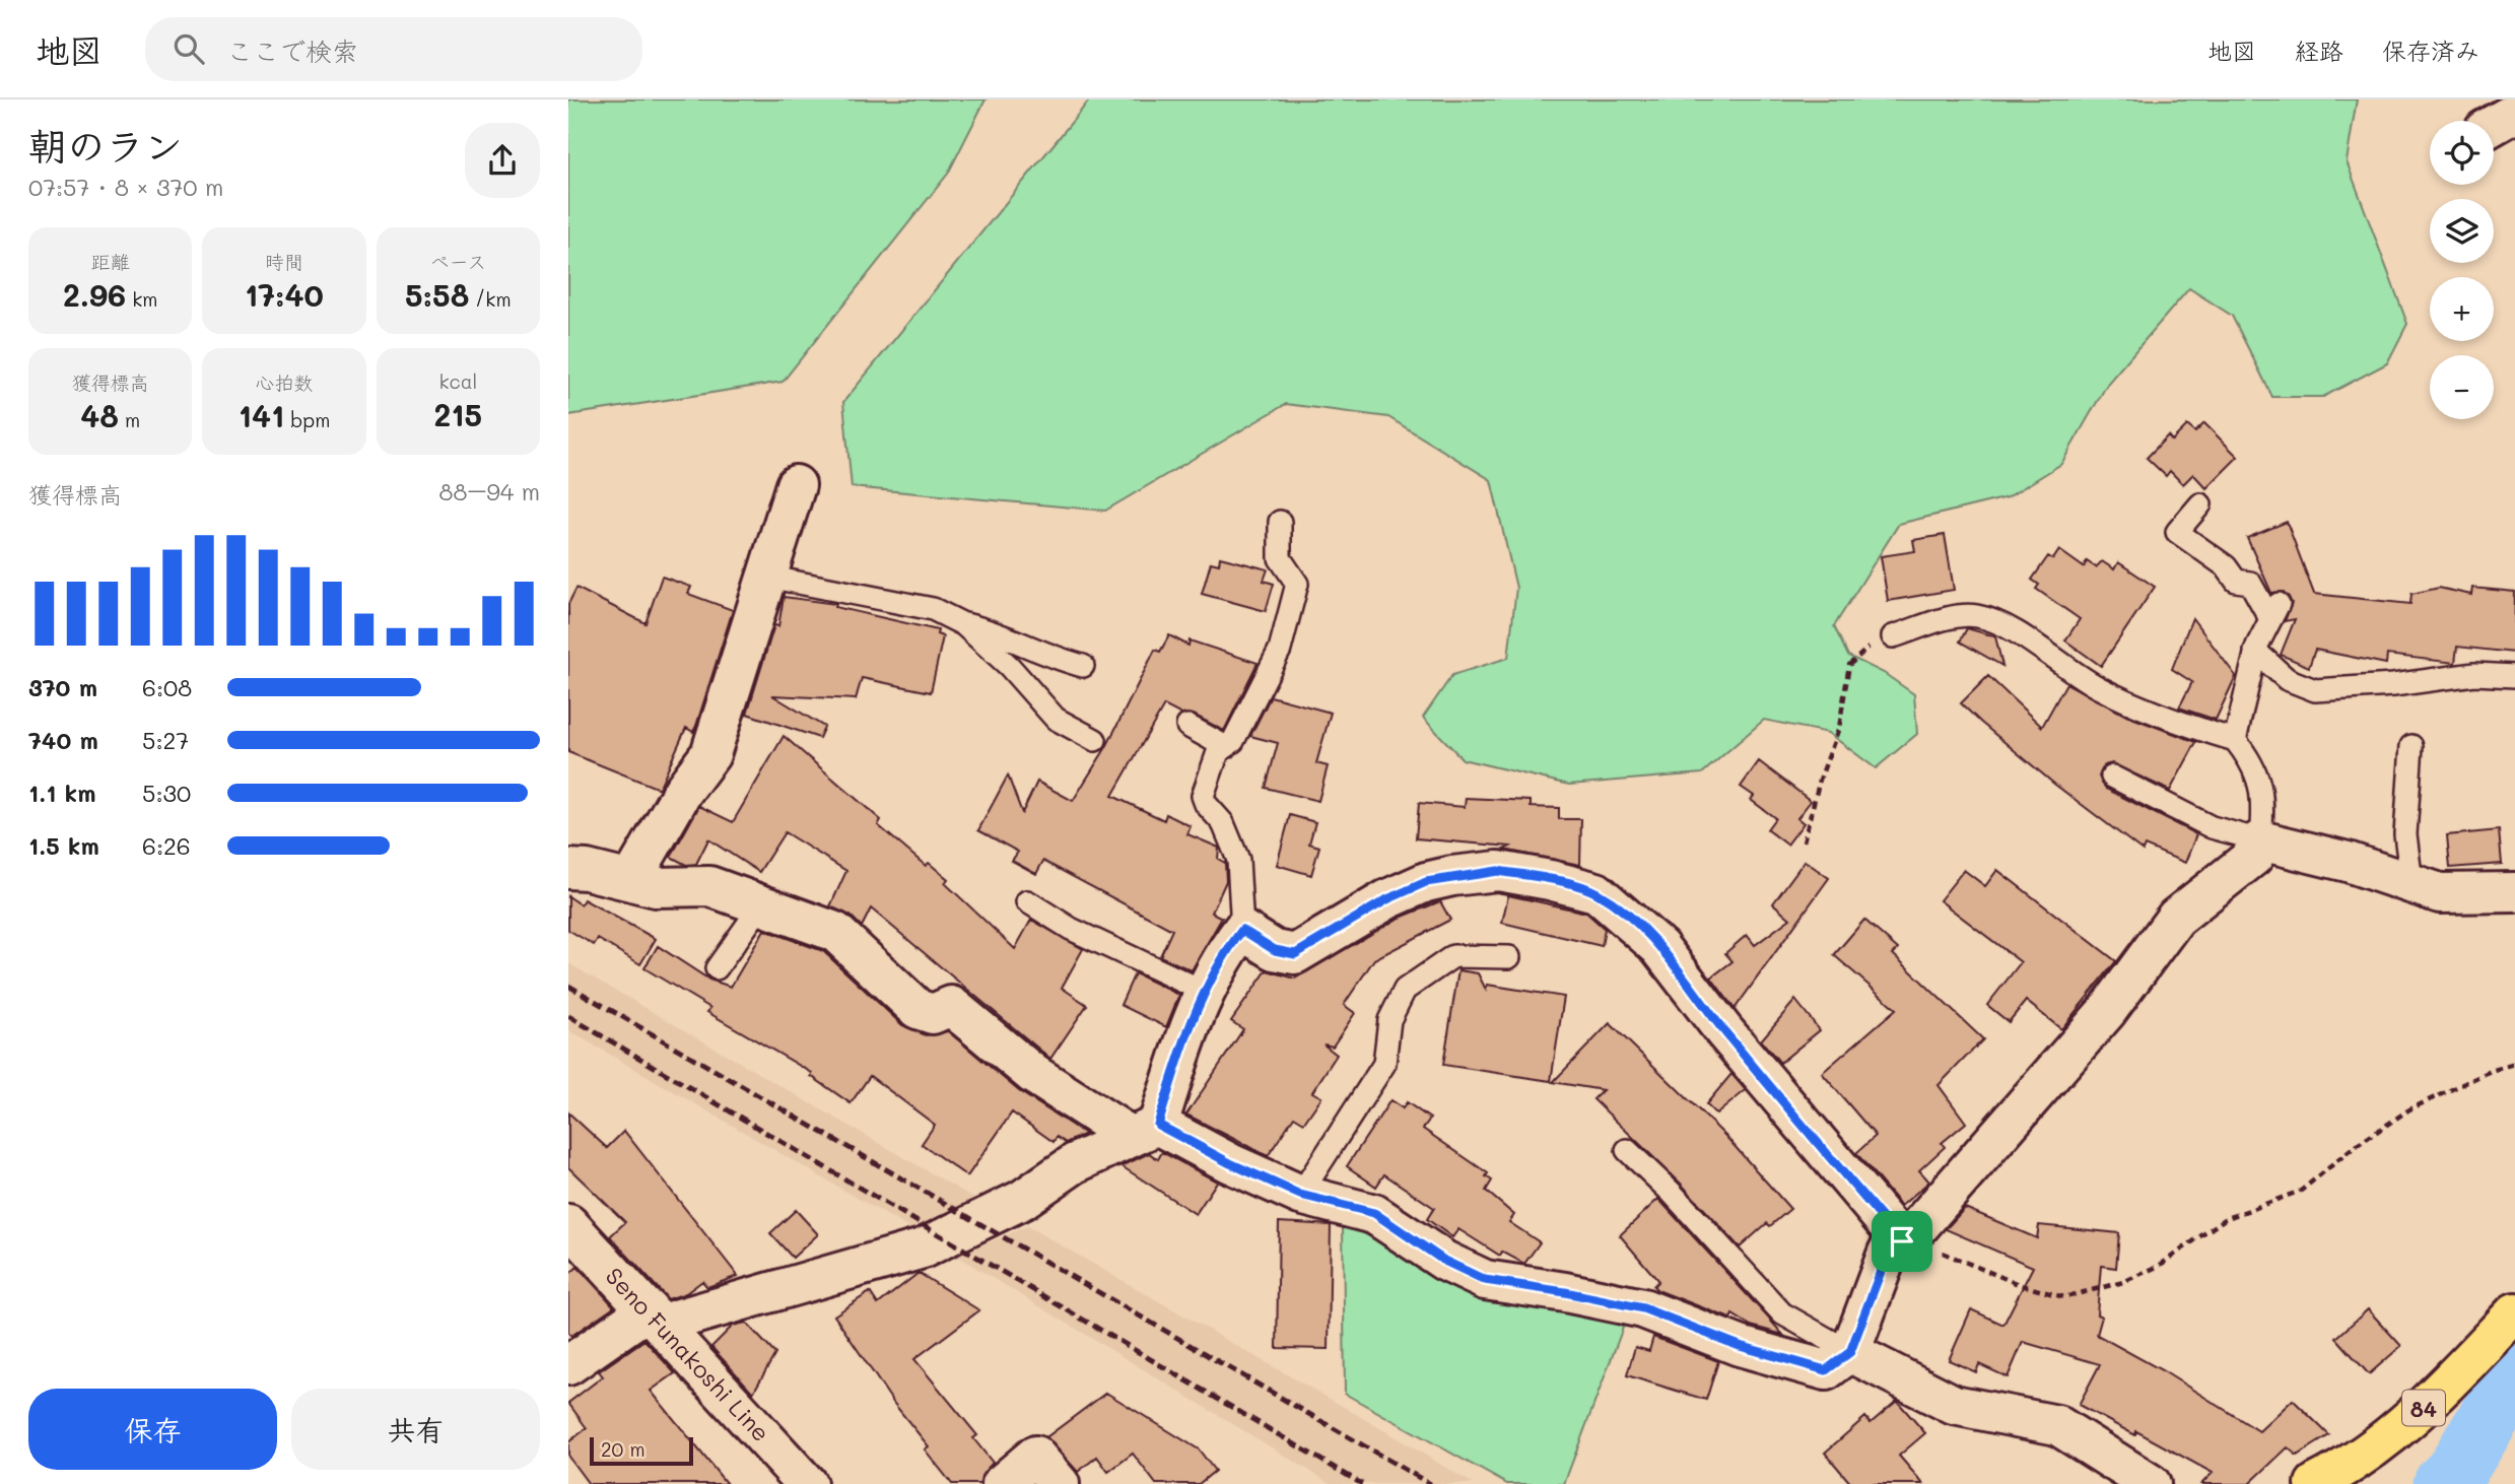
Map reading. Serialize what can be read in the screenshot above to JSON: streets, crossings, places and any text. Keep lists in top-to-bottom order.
{
  "streets": {
    "main road": ["84"],
    "street": ["Seno Funakoshi Line"]
  },
  "scale_bar": "20 m",
  "page": {
    "header": "地図",
    "search": "ここで検索",
    "nav": ["地図", "経路", "保存済み"],
    "heading": ["朝のラン", "07:57 · 8 × 370 m"],
    "map_buttons": ["+", "−"],
    "stats": [
      ["距離", "2.96 km"],
      ["時間", "17:40"],
      ["ペース", "5:58 /km"],
      ["獲得標高", "48 m"],
      ["心拍数", "141 bpm"],
      ["kcal", "215"]
    ],
    "chart": ["獲得標高", "88–94 m"],
    "list": [
      {
        "name": "370 m",
        "note": "6:08"
      },
      {
        "name": "740 m",
        "note": "5:27"
      },
      {
        "name": "1.1 km",
        "note": "5:30"
      },
      {
        "name": "1.5 km",
        "note": "6:26"
      }
    ],
    "buttons": ["保存", "共有"],
    "scale": "20 m"
  }
}
